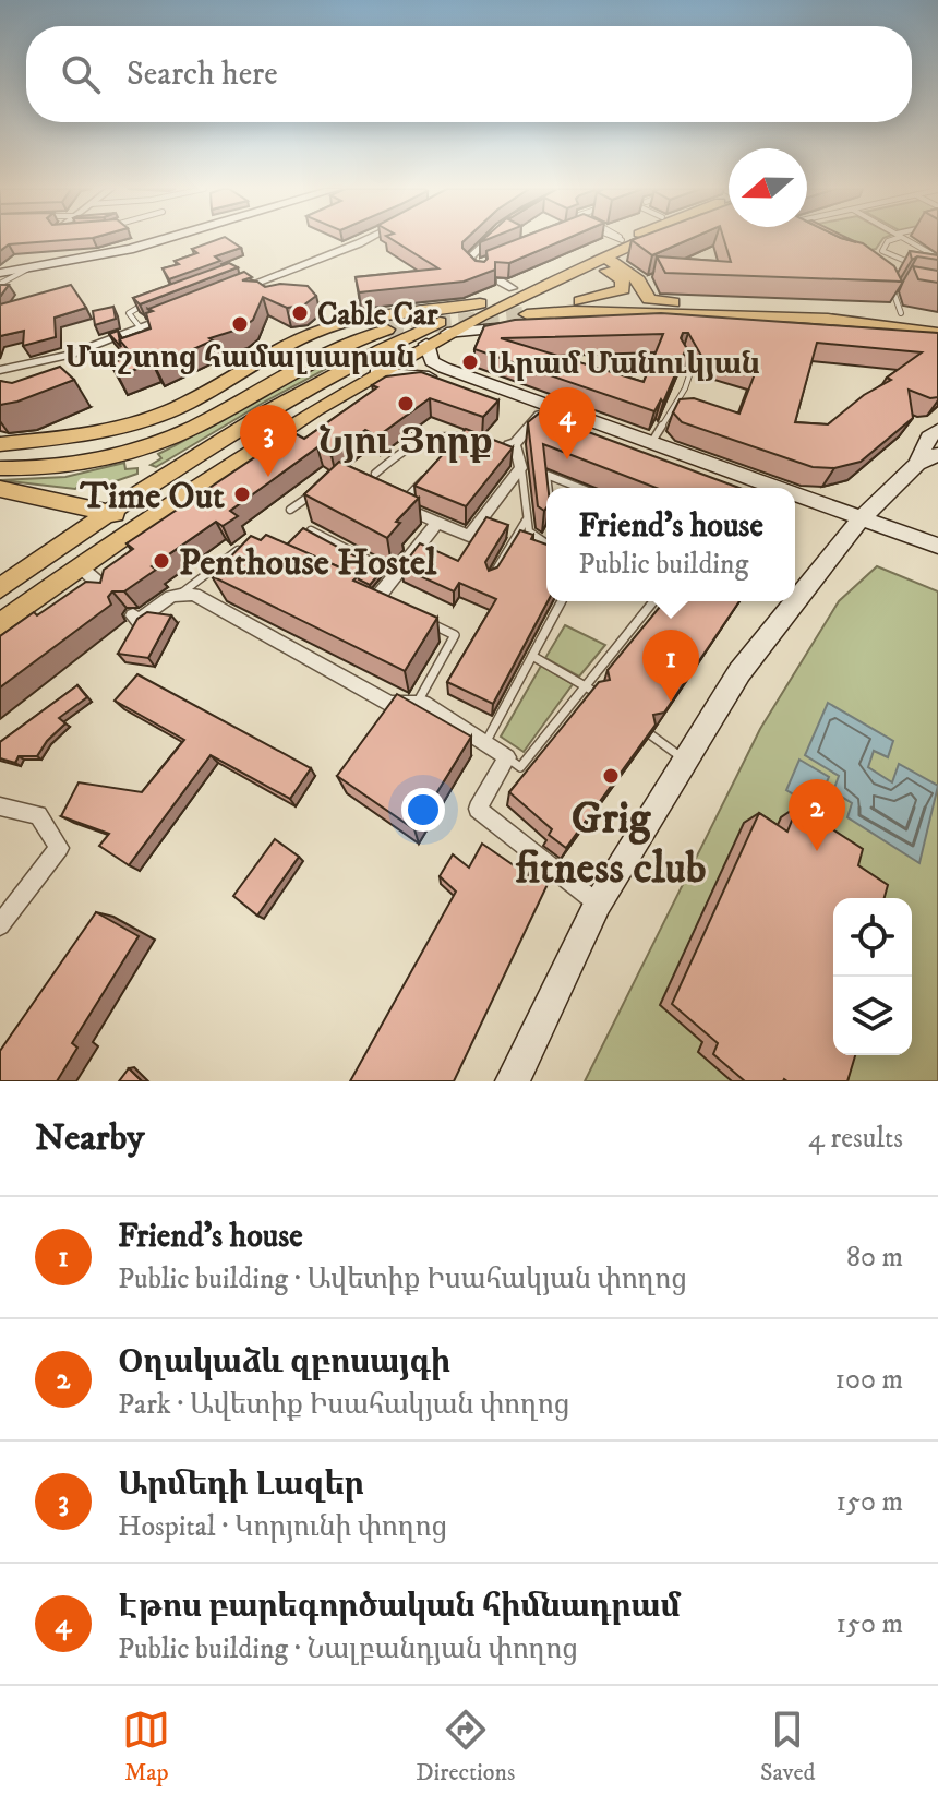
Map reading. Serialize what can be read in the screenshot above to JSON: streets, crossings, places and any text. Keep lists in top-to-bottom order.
{
  "places": [
    "Cable Car",
    "Մաշտոց համալսարան",
    "Արամ Մանուկյան",
    "Նյու Յորք",
    "Time Out",
    "Penthouse Hostel",
    "Grig fitness club"
  ],
  "north": "left",
  "page": {
    "search": "Search here",
    "pins": [
      "4",
      "3",
      "1",
      "2"
    ],
    "popup": ["Friend's house", "Public building"],
    "heading": ["Nearby", "4 results"],
    "list": [
      {
        "mark": "1",
        "name": "Friend's house",
        "note": "Public building · Ավետիք Իսահակյան փողոց",
        "value": "80 m"
      },
      {
        "mark": "2",
        "name": "Օղակաձև զբոսայգի",
        "note": "Park · Ավետիք Իսահակյան փողոց",
        "value": "100 m"
      },
      {
        "mark": "3",
        "name": "Արմեդի Լազեր",
        "note": "Hospital · Կորյունի փողոց",
        "value": "150 m"
      },
      {
        "mark": "4",
        "name": "Էթոս բարեգործական հիմնադրամ",
        "note": "Public building · Նալբանդյան փողոց",
        "value": "150 m"
      }
    ],
    "nav": ["Map", "Directions", "Saved"]
  }
}
